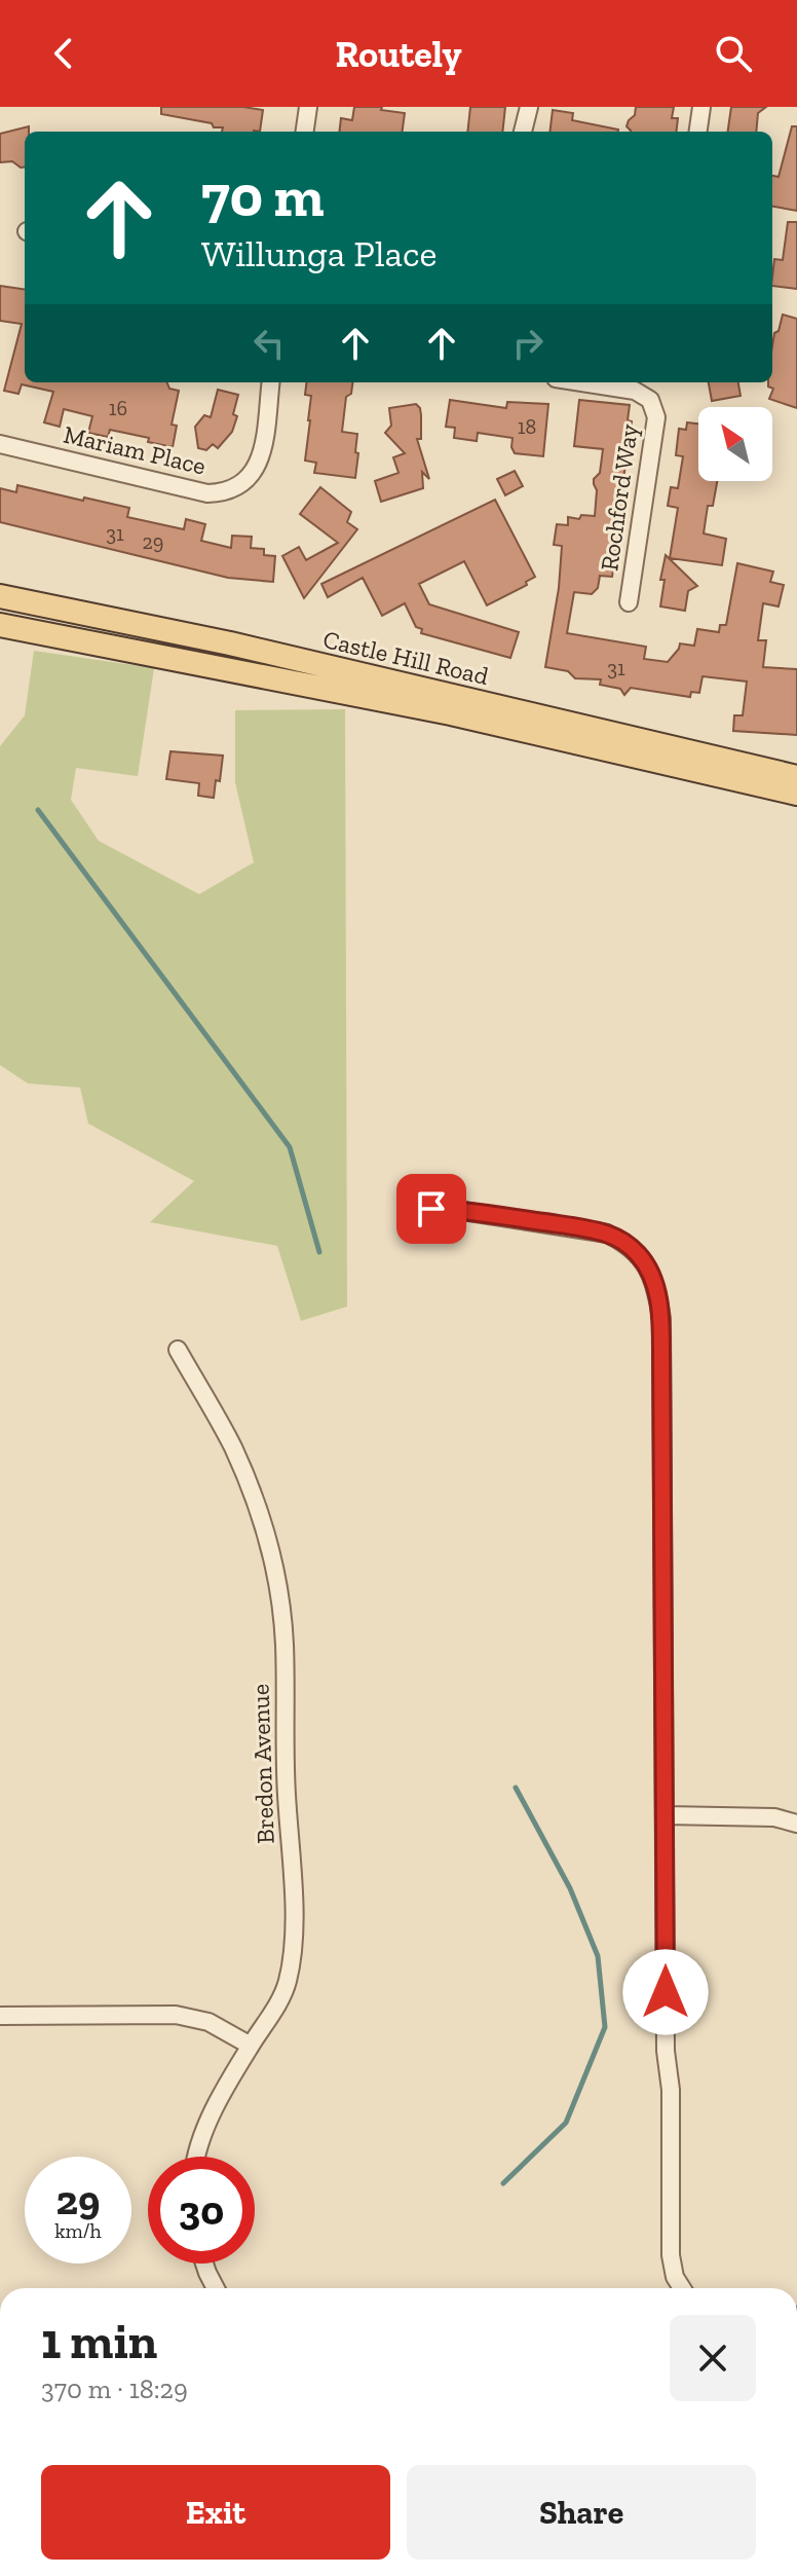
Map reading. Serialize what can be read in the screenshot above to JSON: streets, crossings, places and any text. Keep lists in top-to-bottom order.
{
  "streets": {
    "main road": ["Castle Hill Road"],
    "street": ["Mariam Place", "Rochford Way", "Bredon Avenue"]
  },
  "house_numbers": [
    "16",
    "18",
    "31",
    "29",
    "31"
  ],
  "north": "top left",
  "page": {
    "header": "Routely",
    "turn": ["70 m", "Willunga Place"],
    "speed": "29 km/h",
    "limit": "30",
    "heading": ["1 min", "370 m · 18:29"],
    "buttons": ["Exit", "Share"]
  }
}
